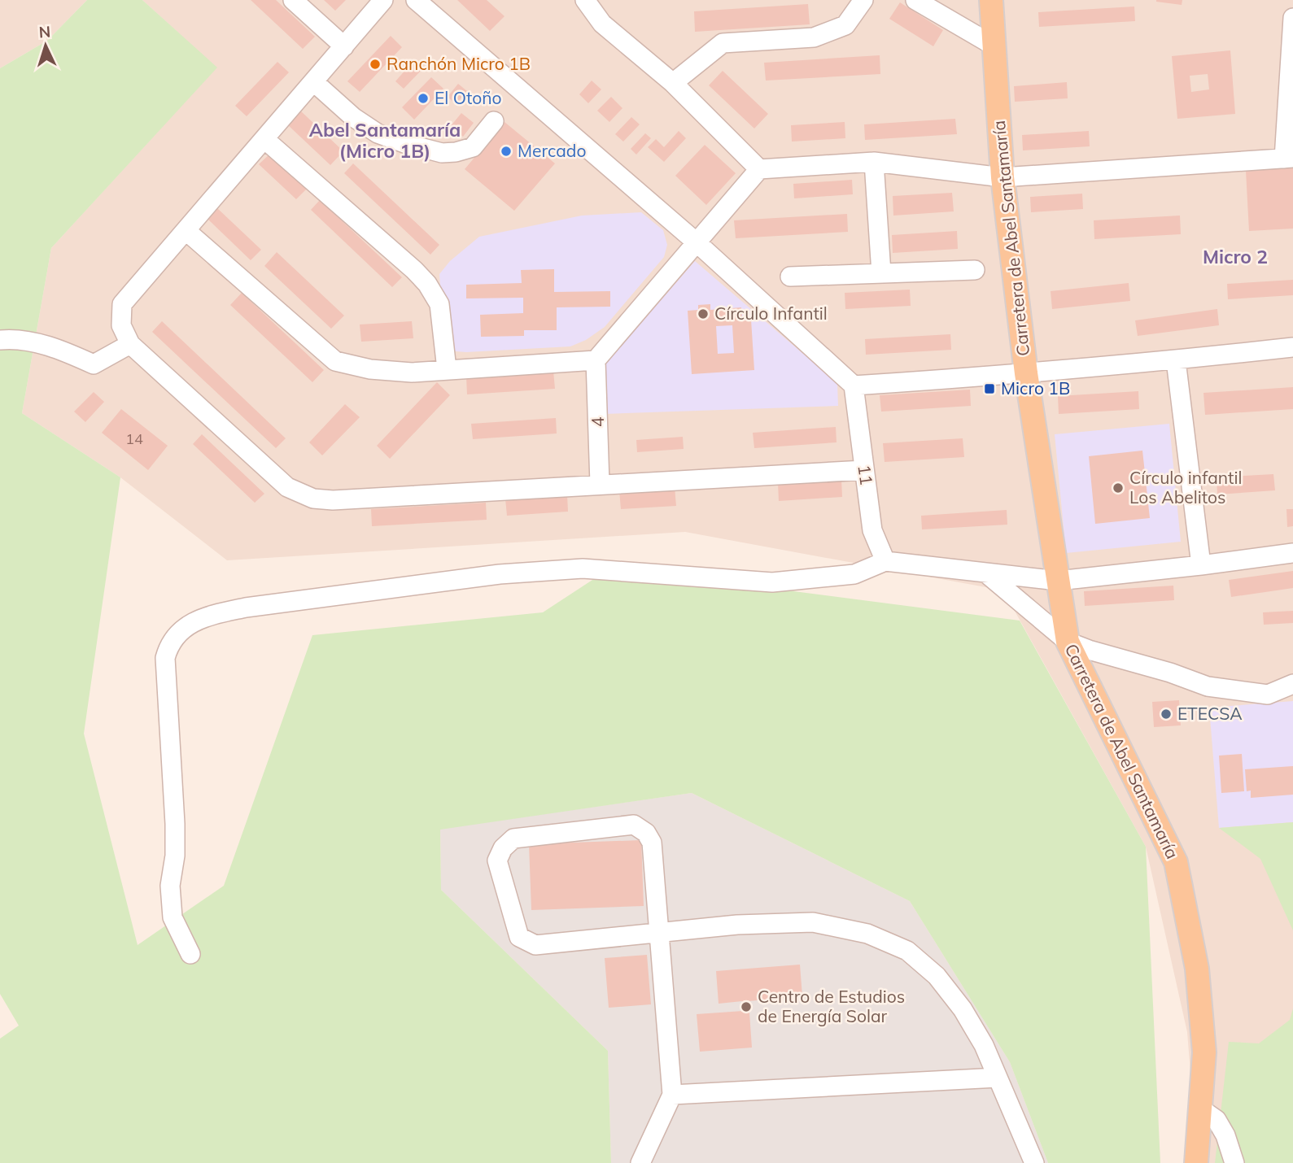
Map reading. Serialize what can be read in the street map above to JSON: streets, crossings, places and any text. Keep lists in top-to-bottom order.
{
  "streets": {
    "main road": ["Carretera de Abel Santamaría"],
    "street": ["4", "11"]
  },
  "districts": ["Abel Santamaría (Micro 1B)", "Micro 2"],
  "places": {
    "other": [
      "Ranchón Micro 1B",
      "El Otoño",
      "Mercado",
      "Círculo Infantil",
      "Círculo infantil Los Abelitos",
      "ETECSA",
      "Centro de Estudios de Energía Solar"
    ],
    "transit": ["Micro 1B"]
  },
  "house_numbers": ["14"],
  "north": "top"
}
